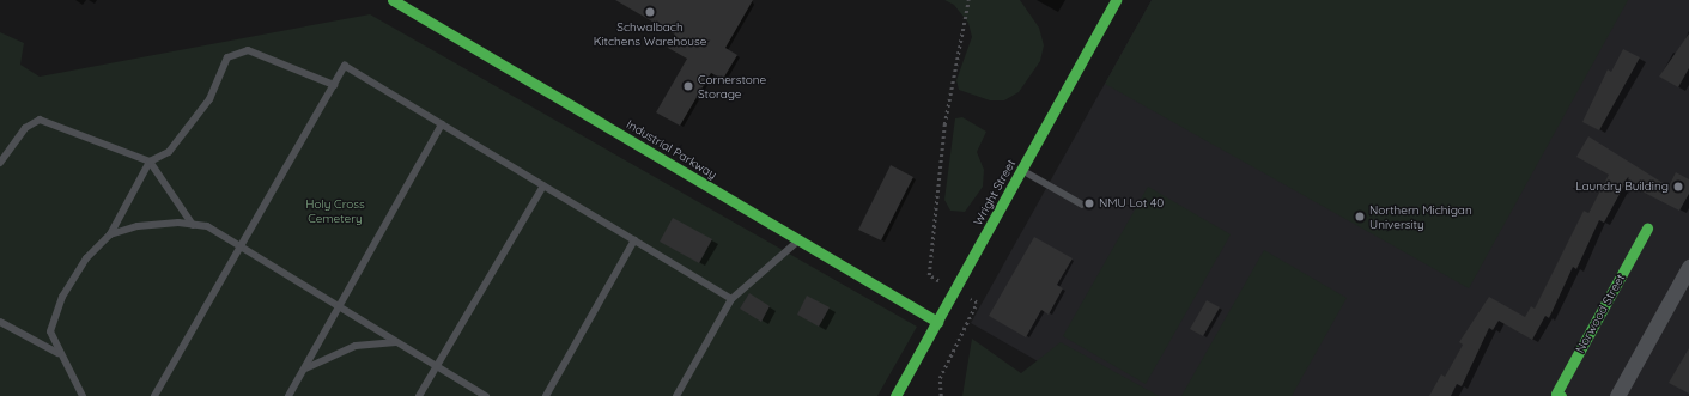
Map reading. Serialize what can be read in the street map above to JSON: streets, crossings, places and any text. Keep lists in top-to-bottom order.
{
  "streets": {
    "street": ["Industrial Parkway", "Wright Street", "Norwood Street"]
  },
  "crossings": [
    ["Industrial Parkway", "Wright Street"]
  ],
  "parks": ["Holy Cross Cemetery"],
  "places": [
    "Schwalbach Kitchens Warehouse",
    "Cornerstone Storage",
    "Laundry Building",
    "NMU Lot 40",
    "Northern Michigan University"
  ]
}
